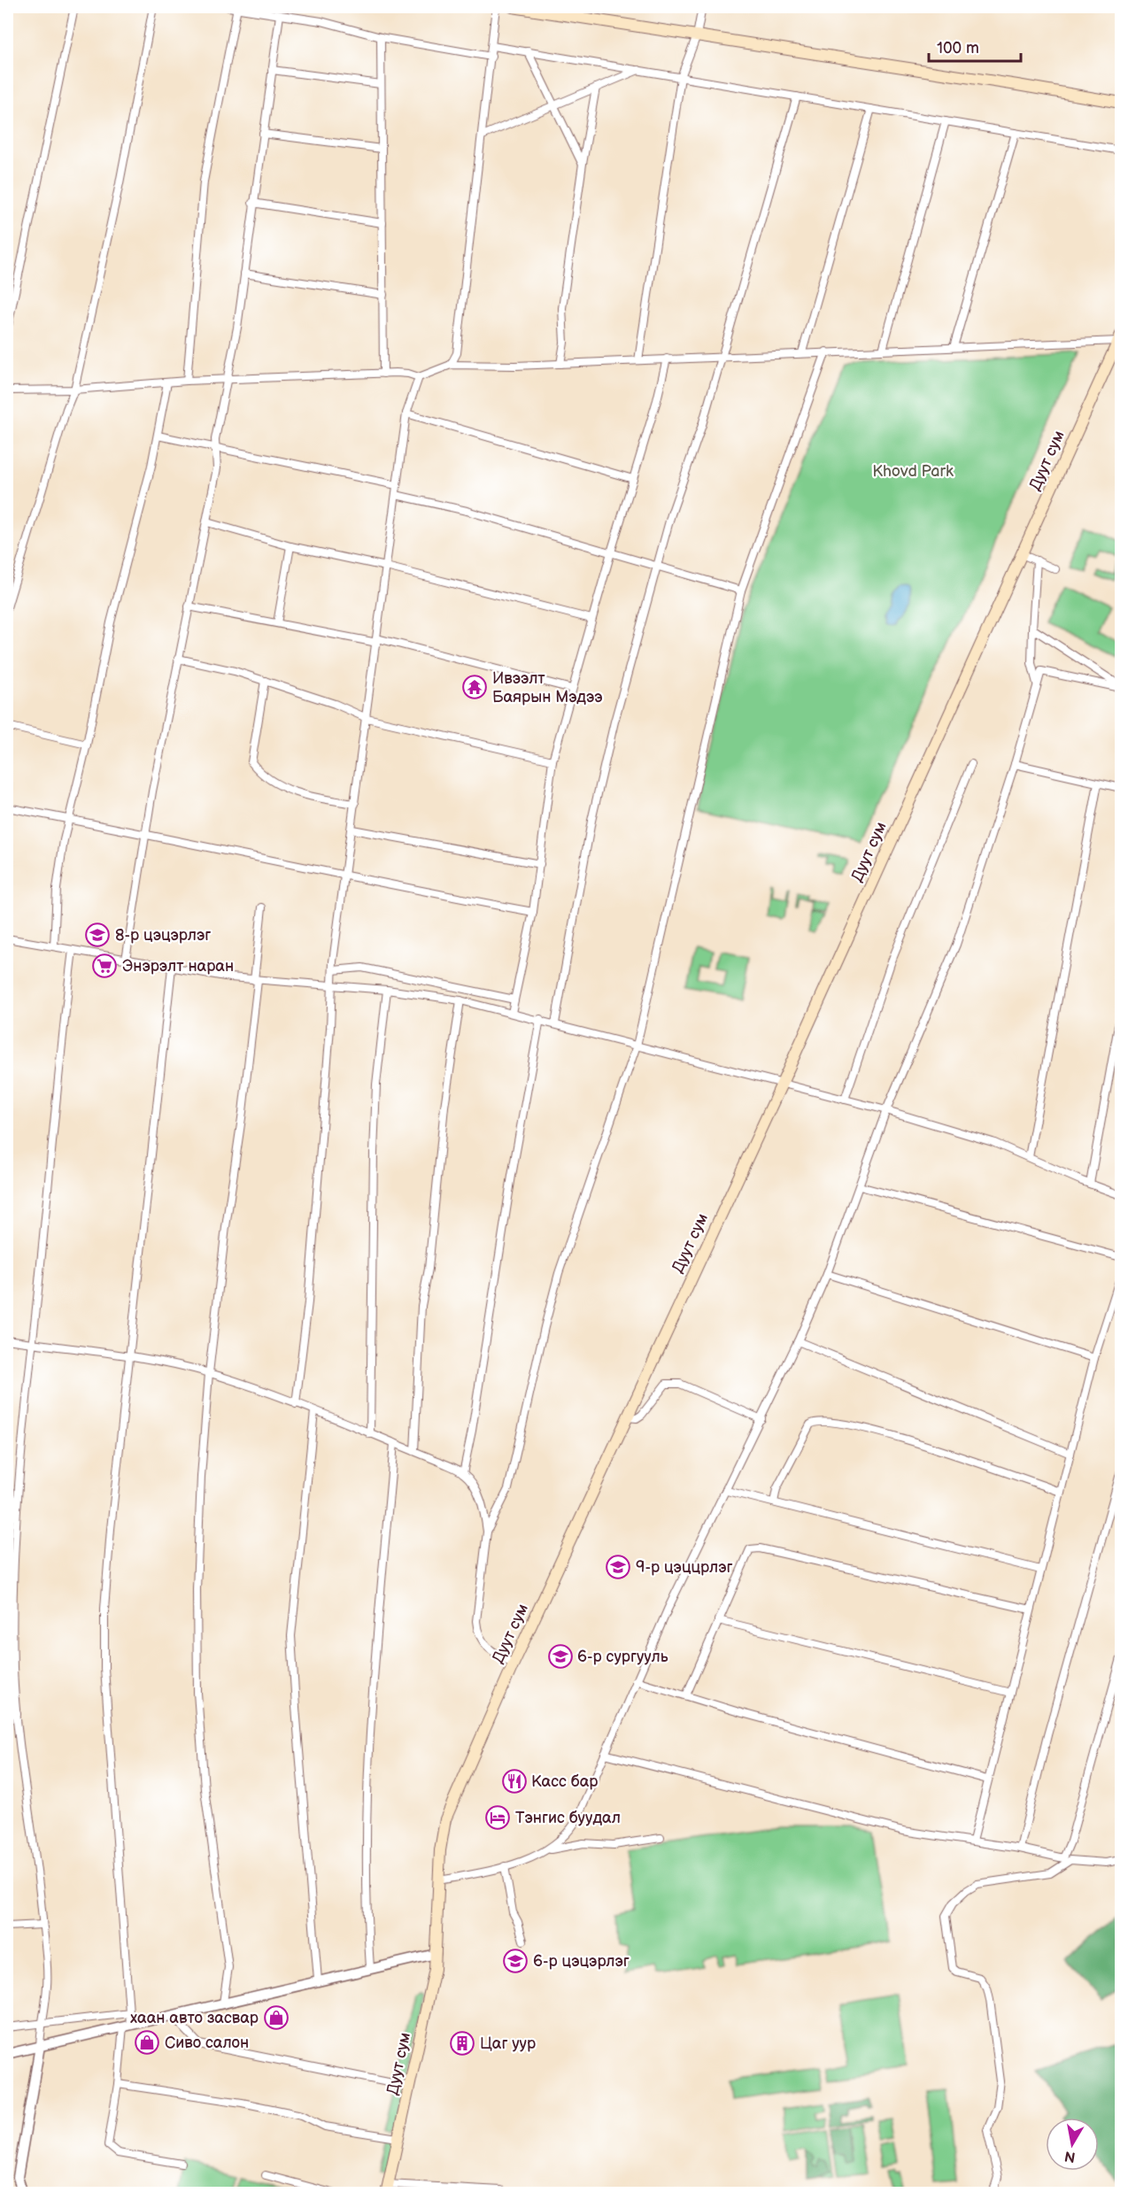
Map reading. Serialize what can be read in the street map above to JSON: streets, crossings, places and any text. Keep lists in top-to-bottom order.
{
  "streets": {
    "main road": ["Дуут сум"]
  },
  "parks": ["Khovd Park"],
  "places": {
    "temple": ["Ивээлт Баярын Мэдээ"],
    "school or university": [
      "8-р цэцэрлэг",
      "9-р цэццрлэг",
      "6-р сургууль",
      "6-р цэцэрлэг"
    ],
    "supermarket": ["Энэрэлт наран"],
    "restaurant": ["Касс бар"],
    "hotel": ["Тэнгис буудал"],
    "shop": ["хаан авто засвар", "Сиво салон"],
    "building": ["Цаг уур"]
  },
  "scale_bar": "100 m",
  "north": "bottom"
}
